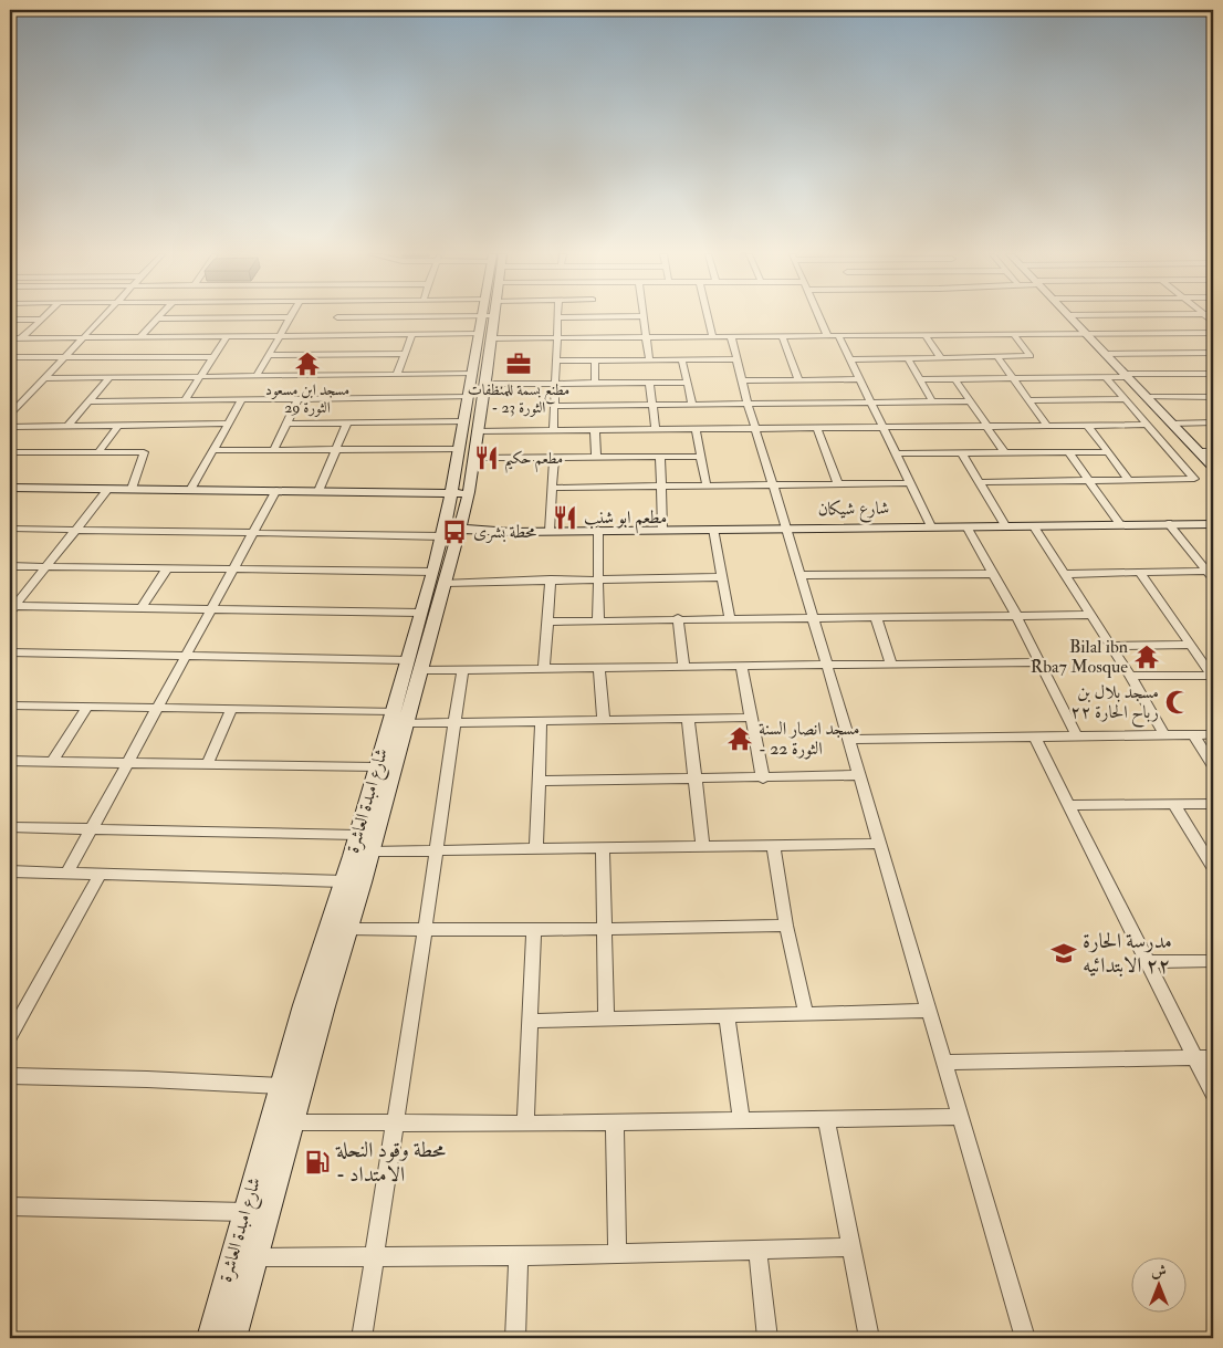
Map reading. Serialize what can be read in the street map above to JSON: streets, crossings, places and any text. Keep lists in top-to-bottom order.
{
  "streets": {
    "main road": ["شارع شيكان", "شارع امبدة العاشرة"]
  },
  "crossings": [
    ["شارع شيكان", "شارع امبدة العاشرة"]
  ],
  "places": {
    "temple": ["مسجد ابن مسعود الثورة 29", "Bilal ibn Rba7 Mosque", "مسجد انصار السنة - الثورة 22"],
    "office": ["مطنع بسمة للمنظفات - الثورة 23"],
    "restaurant": ["مطعم حكيم", "مطعم ابو شنب"],
    "bus stop": ["محطة بشرى"],
    "mosque": ["مسجد بلال بن رباح الحارة ٢٢"],
    "school or university": ["مدرسة الحارة ٢٢ الابتدائيه"],
    "fuel station": ["محطة وقود النحلة - الامتداد"]
  },
  "north": "top"
}
